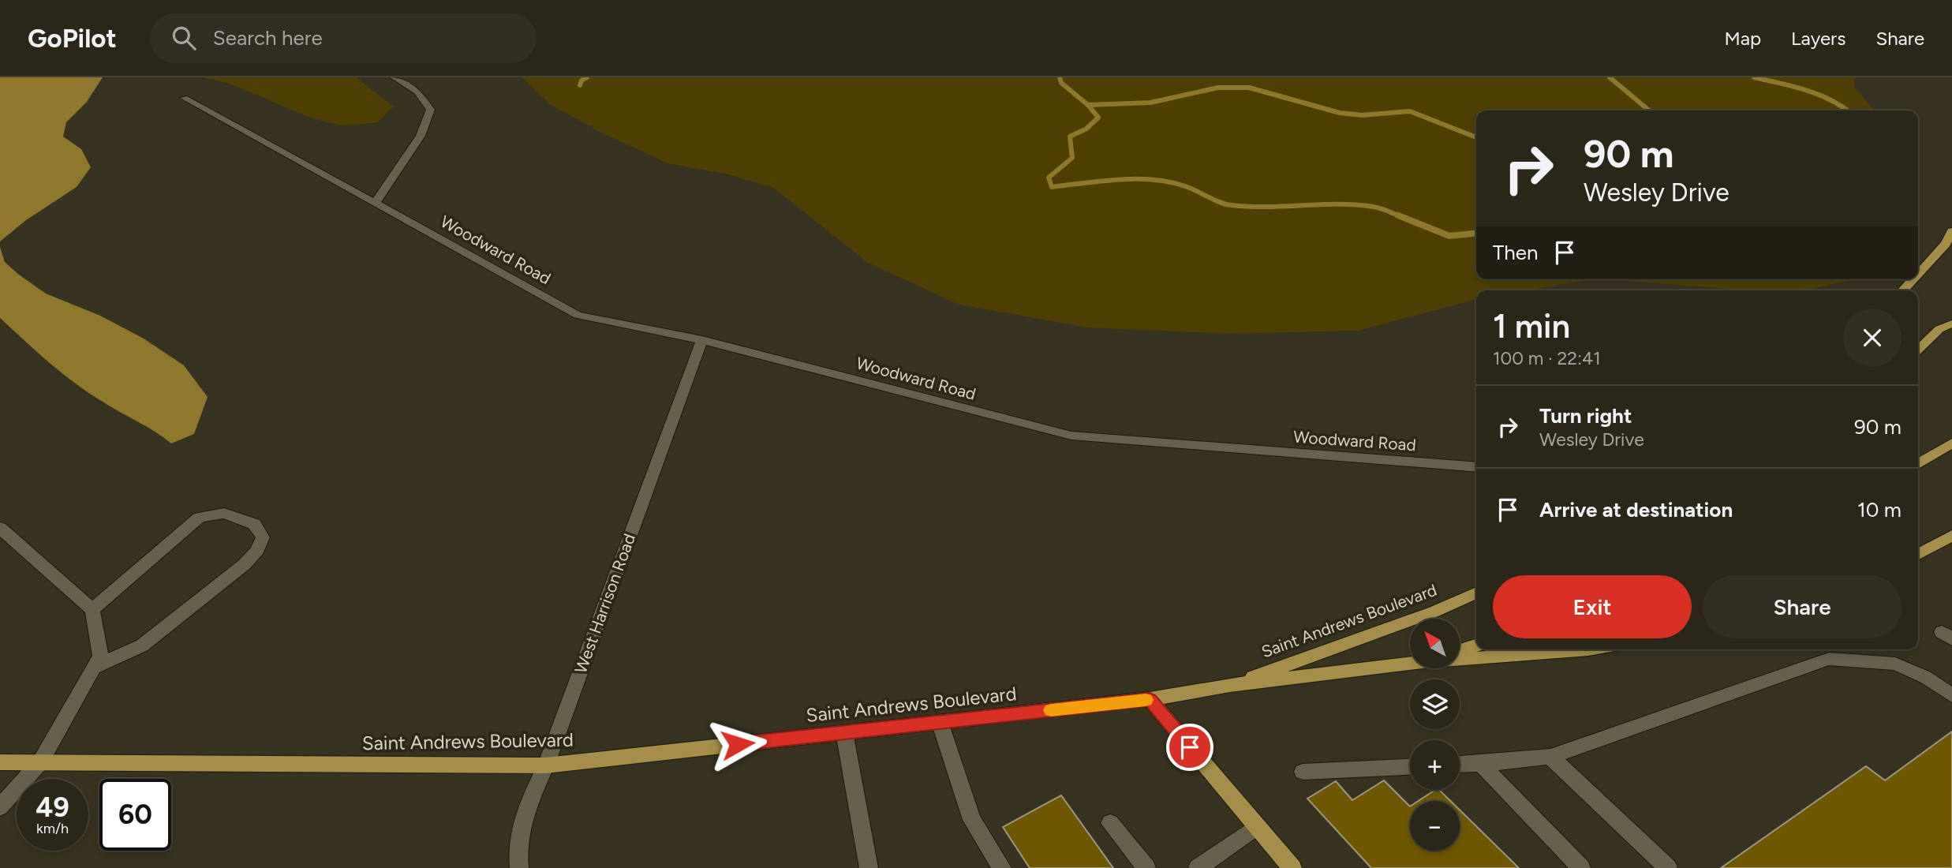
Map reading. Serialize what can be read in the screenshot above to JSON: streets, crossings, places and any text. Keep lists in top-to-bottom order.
{
  "streets": {
    "main road": ["Saint Andrews Boulevard"],
    "street": ["Woodward Road", "West Harrison Road"]
  },
  "crossings": [
    ["Woodward Road", "West Harrison Road"],
    ["West Harrison Road", "Saint Andrews Boulevard"]
  ],
  "north": "top left",
  "page": {
    "header": "GoPilot",
    "search": "Search here",
    "nav": ["Map", "Layers", "Share"],
    "turn": ["90 m", "Wesley Drive"],
    "then": "Then",
    "heading": ["1 min", "100 m · 22:41"],
    "list": [
      {
        "name": "Turn right",
        "note": "Wesley Drive",
        "value": "90 m"
      },
      {
        "name": "Arrive at destination",
        "value": "10 m"
      }
    ],
    "buttons": ["Exit", "Share"],
    "map_buttons": ["+", "−"],
    "speed": "49 km/h",
    "limit": "60"
  }
}
